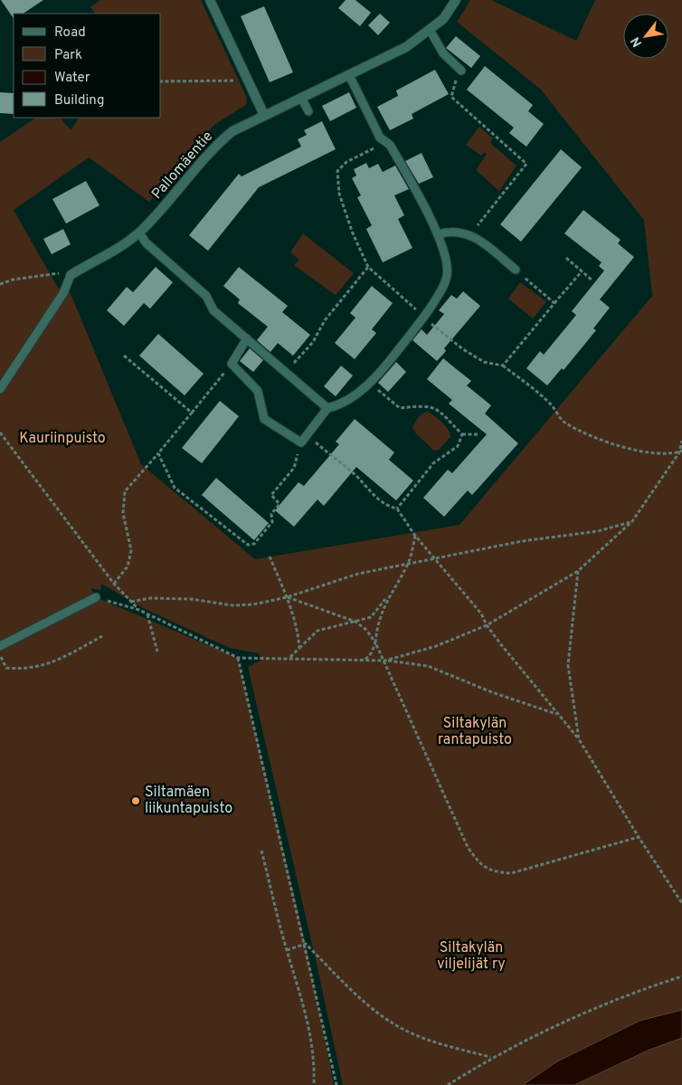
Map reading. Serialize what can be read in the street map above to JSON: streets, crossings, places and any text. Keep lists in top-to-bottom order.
{
  "streets": {
    "street": ["Pallomäentie"]
  },
  "parks": ["Kauriinpuisto", "Siltakylän rantapuisto", "Siltakylän viljelijät ry"],
  "places": ["Siltamäen liikuntapuisto"],
  "legend": [
    "Road",
    "Park",
    "Water",
    "Building"
  ],
  "north": "bottom left"
}
